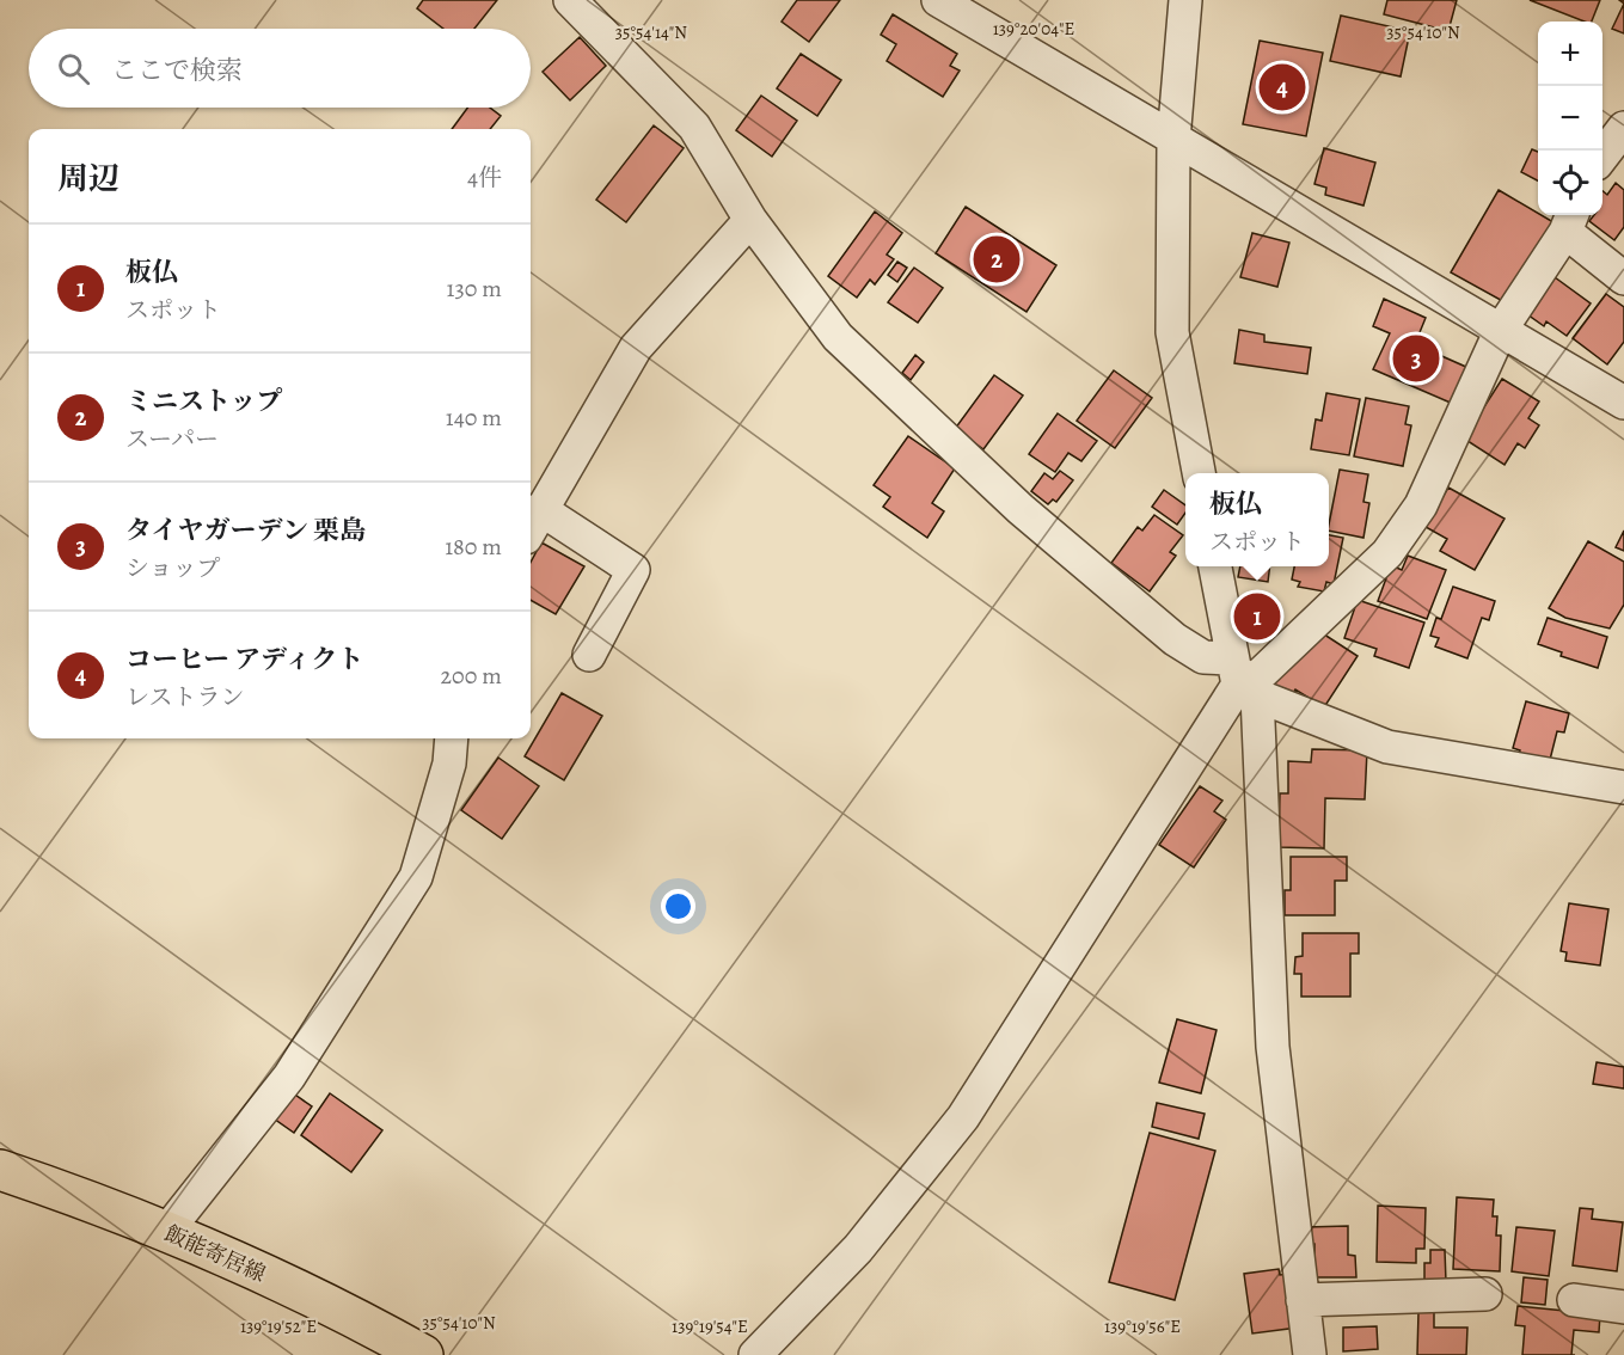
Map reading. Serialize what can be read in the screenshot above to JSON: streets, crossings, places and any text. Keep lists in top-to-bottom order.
{
  "streets": {
    "main road": ["飯能寄居線"]
  },
  "page": {
    "map_buttons": ["+", "−"],
    "search": "ここで検索",
    "pins": [
      "4",
      "2",
      "3",
      "1"
    ],
    "heading": ["周辺", "4件"],
    "list": [
      {
        "mark": "1",
        "name": "板仏",
        "note": "スポット",
        "value": "130 m"
      },
      {
        "mark": "2",
        "name": "ミニストップ",
        "note": "スーパー",
        "value": "140 m"
      },
      {
        "mark": "3",
        "name": "タイヤガーデン 栗島",
        "note": "ショップ",
        "value": "180 m"
      },
      {
        "mark": "4",
        "name": "コーヒー アディクト",
        "note": "レストラン",
        "value": "200 m"
      }
    ],
    "popup": ["板仏", "スポット"]
  },
  "coordinates": [
    "139°20'04\"E",
    "35°54'14\"N",
    "35°54'10\"N",
    "139°19'52\"E",
    "139°19'54\"E",
    "139°19'56\"E"
  ]
}
